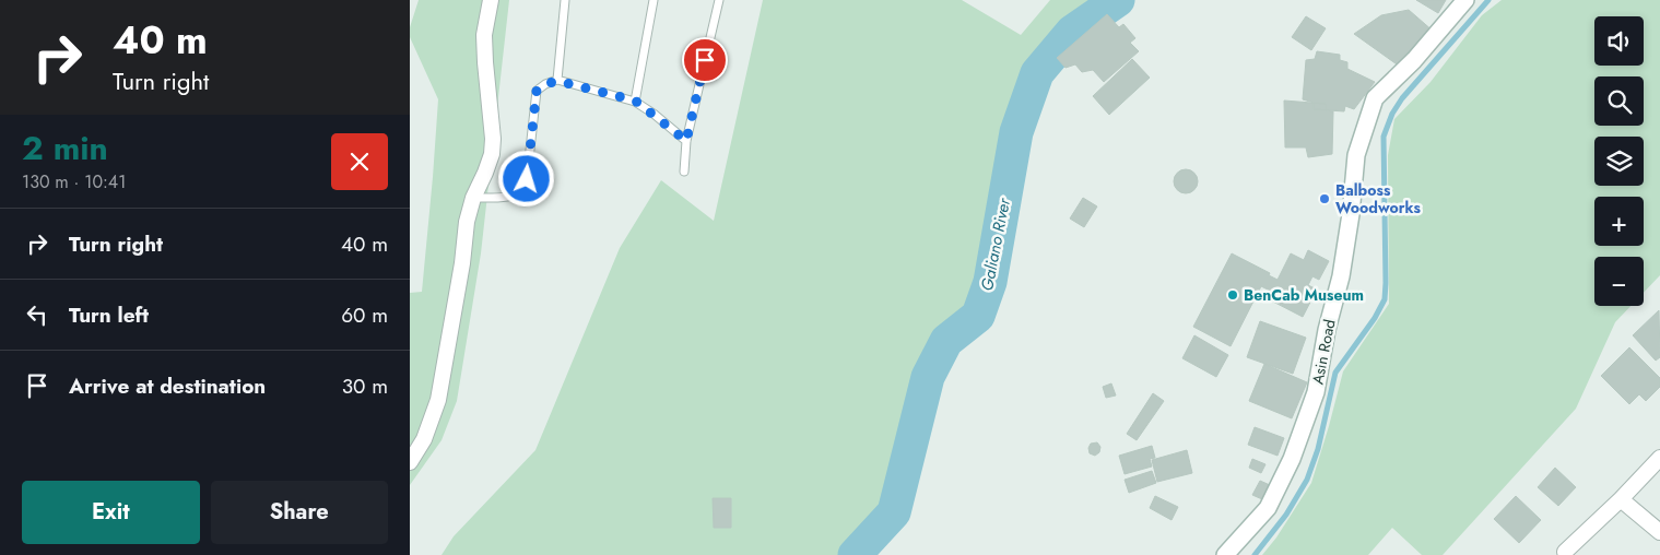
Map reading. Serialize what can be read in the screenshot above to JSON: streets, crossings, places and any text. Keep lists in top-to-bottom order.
{
  "streets": {
    "main road": ["Asin Road"]
  },
  "water": ["Galiano River"],
  "places": ["Balboss Woodworks", "BenCab Museum"],
  "page": {
    "turn": ["40 m", "Turn right"],
    "map_buttons": ["+", "−"],
    "heading": ["2 min", "130 m · 10:41"],
    "list": [
      {
        "name": "Turn right",
        "value": "40 m"
      },
      {
        "name": "Turn left",
        "value": "60 m"
      },
      {
        "name": "Arrive at destination",
        "value": "30 m"
      }
    ],
    "buttons": ["Exit", "Share"]
  }
}
